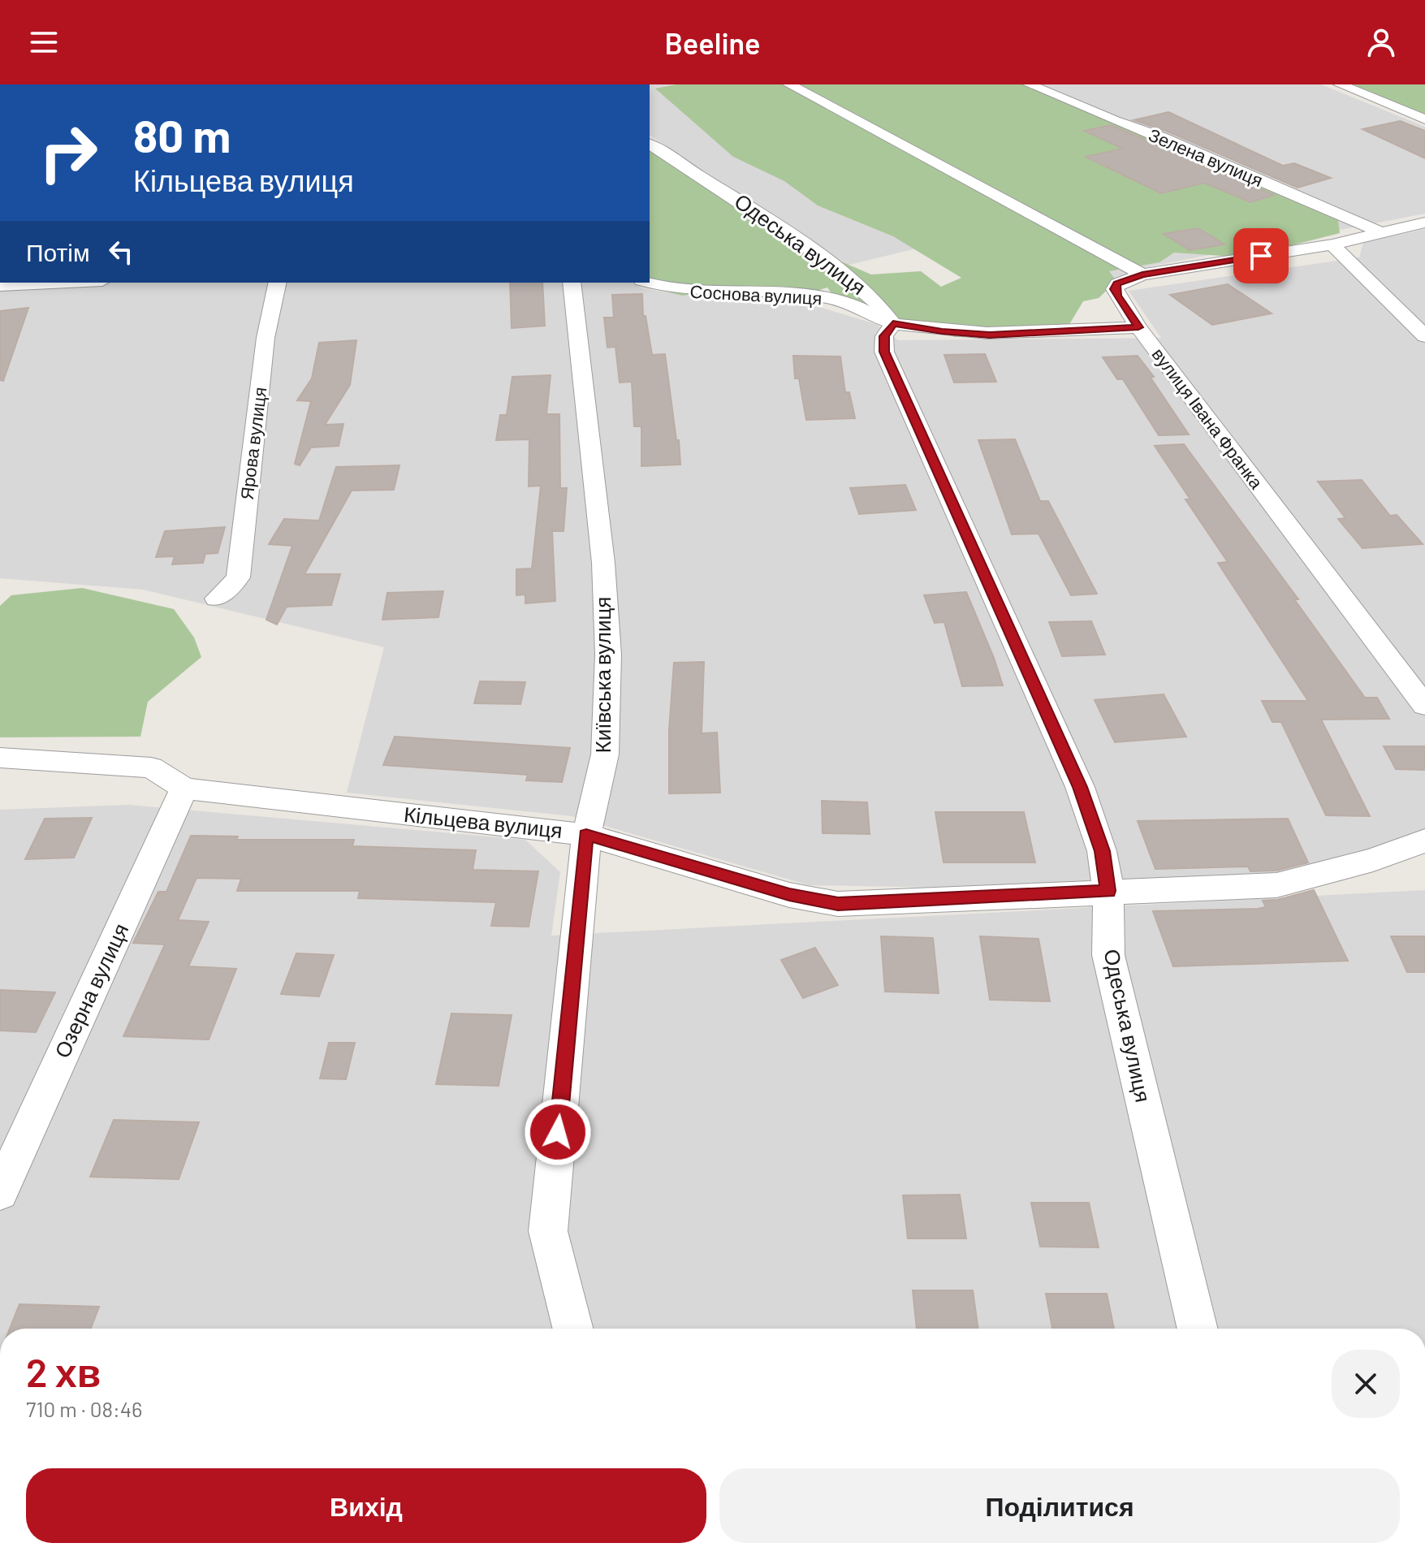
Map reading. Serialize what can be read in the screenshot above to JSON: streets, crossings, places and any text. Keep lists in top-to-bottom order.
{
  "streets": {
    "street": [
      "Зелена вулиця",
      "Одеська вулиця",
      "Соснова вулиця",
      "вулиця Івана Франка",
      "Ярова вулиця",
      "Київська вулиця",
      "Кільцева вулиця",
      "Озерна вулиця"
    ]
  },
  "crossings": [
    ["Одеська вулиця", "Соснова вулиця"],
    ["Одеська вулиця", "Кільцева вулиця"],
    ["Соснова вулиця", "вулиця Івана Франка"],
    ["Київська вулиця", "Кільцева вулиця"],
    ["Кільцева вулиця", "Озерна вулиця"]
  ],
  "page": {
    "header": "Beeline",
    "turn": ["80 m", "Кільцева вулиця"],
    "then": "Потім",
    "heading": ["2 хв", "710 m · 08:46"],
    "buttons": ["Вихід", "Поділитися"]
  }
}
